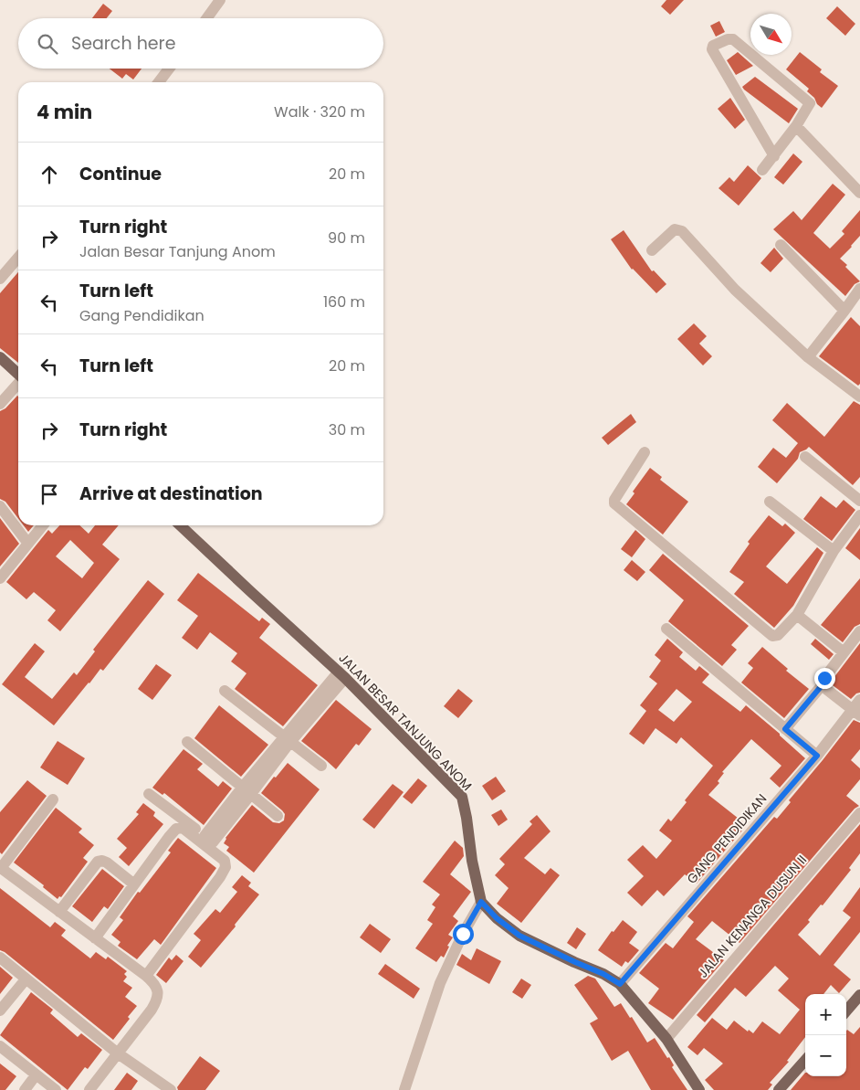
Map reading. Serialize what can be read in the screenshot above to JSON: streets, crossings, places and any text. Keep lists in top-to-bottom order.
{
  "streets": {
    "main road": ["JALAN BESAR TANJUNG ANOM"],
    "street": ["GANG PENDIDIKAN", "JALAN KENANGA DUSUN II"]
  },
  "crossings": [
    ["JALAN BESAR TANJUNG ANOM", "GANG PENDIDIKAN"],
    ["JALAN BESAR TANJUNG ANOM", "JALAN KENANGA DUSUN II"]
  ],
  "north": "bottom right",
  "page": {
    "search": "Search here",
    "heading": ["4 min", "Walk · 320 m"],
    "list": [
      ["Continue", "20 m"],
      ["Turn right", "Jalan Besar Tanjung Anom", "90 m"],
      ["Turn left", "Gang Pendidikan", "160 m"],
      ["Turn left", "20 m"],
      ["Turn right", "30 m"],
      "Arrive at destination"
    ],
    "map_buttons": ["+", "−"]
  }
}
